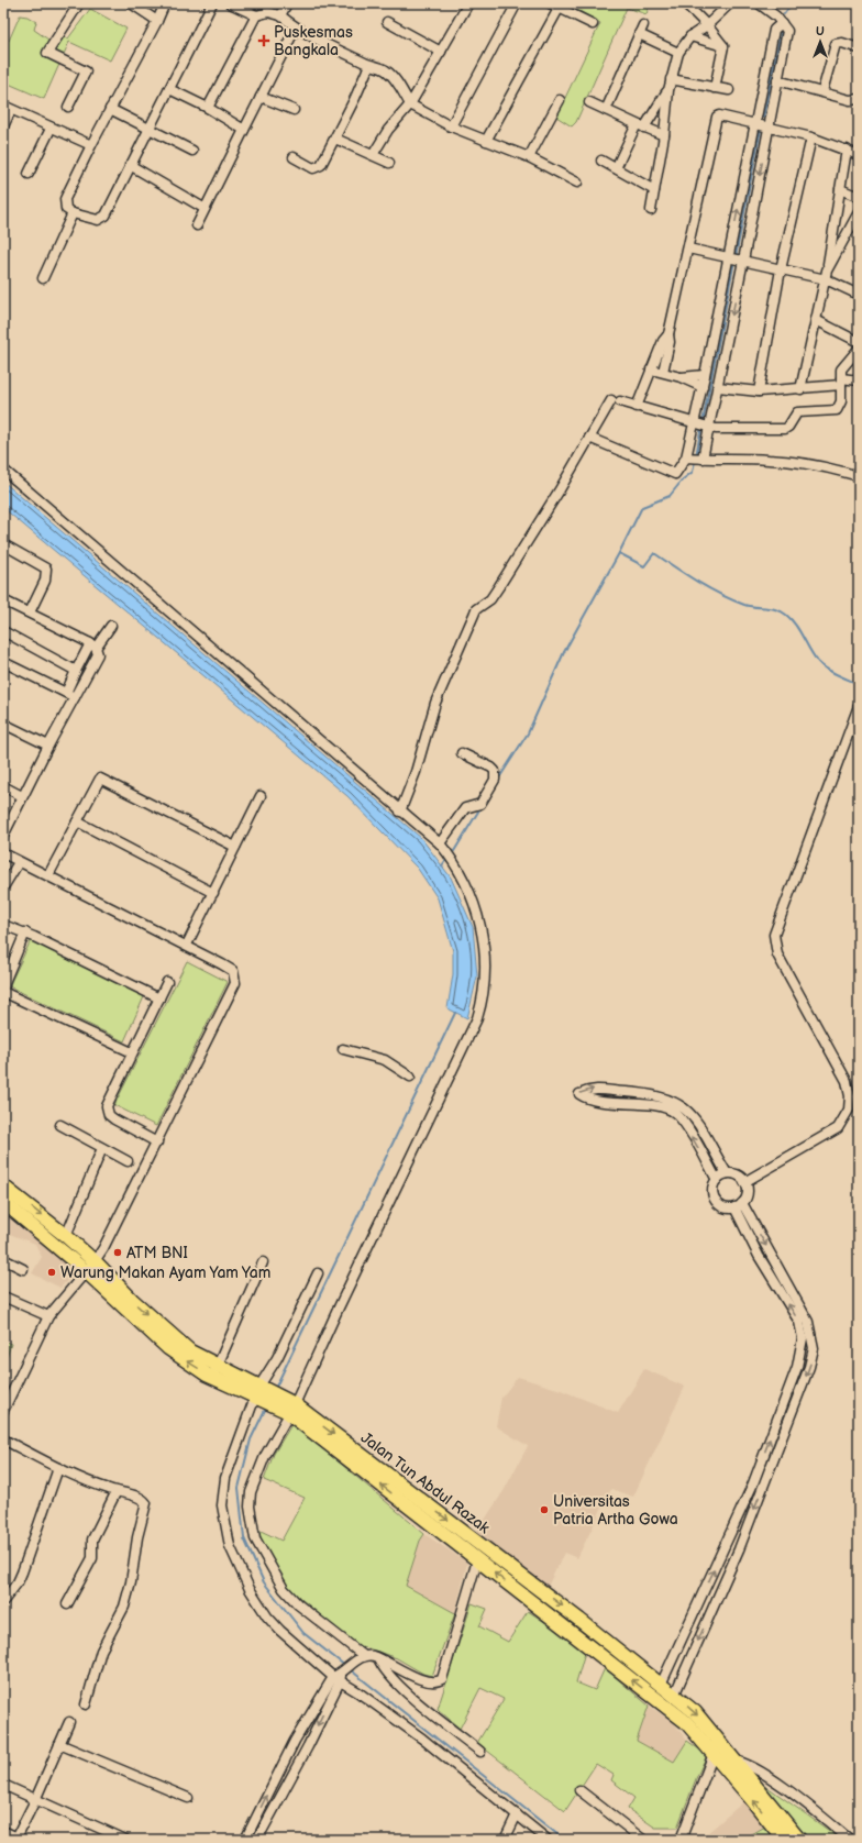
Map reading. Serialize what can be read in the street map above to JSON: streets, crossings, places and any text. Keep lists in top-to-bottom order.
{
  "streets": {
    "main road": ["Jalan Tun Abdul Razak"]
  },
  "places": {
    "health": ["Puskesmas Bangkala"],
    "other": ["ATM BNI", "Warung Makan Ayam Yam Yam", "Universitas Patria Artha Gowa"]
  },
  "north": "top"
}
